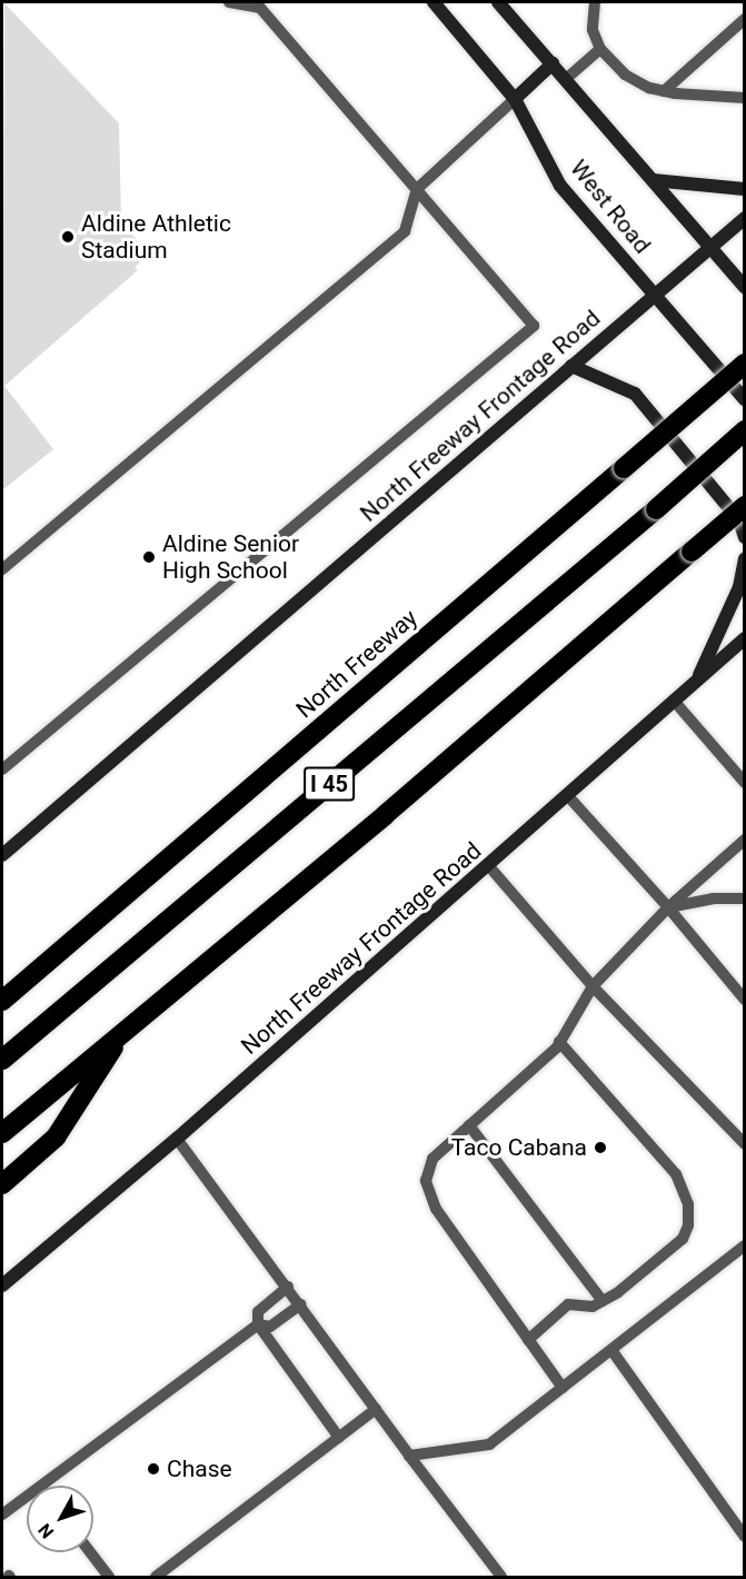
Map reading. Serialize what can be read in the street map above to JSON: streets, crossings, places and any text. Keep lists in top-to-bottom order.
{
  "streets": {
    "highway": ["North Freeway", "I 45"],
    "main road": ["West Road", "North Freeway Frontage Road"]
  },
  "crossings": [
    ["West Road", "North Freeway Frontage Road"]
  ],
  "places": [
    "Aldine Athletic Stadium",
    "Aldine Senior High School",
    "Taco Cabana",
    "Chase"
  ],
  "north": "bottom left"
}
